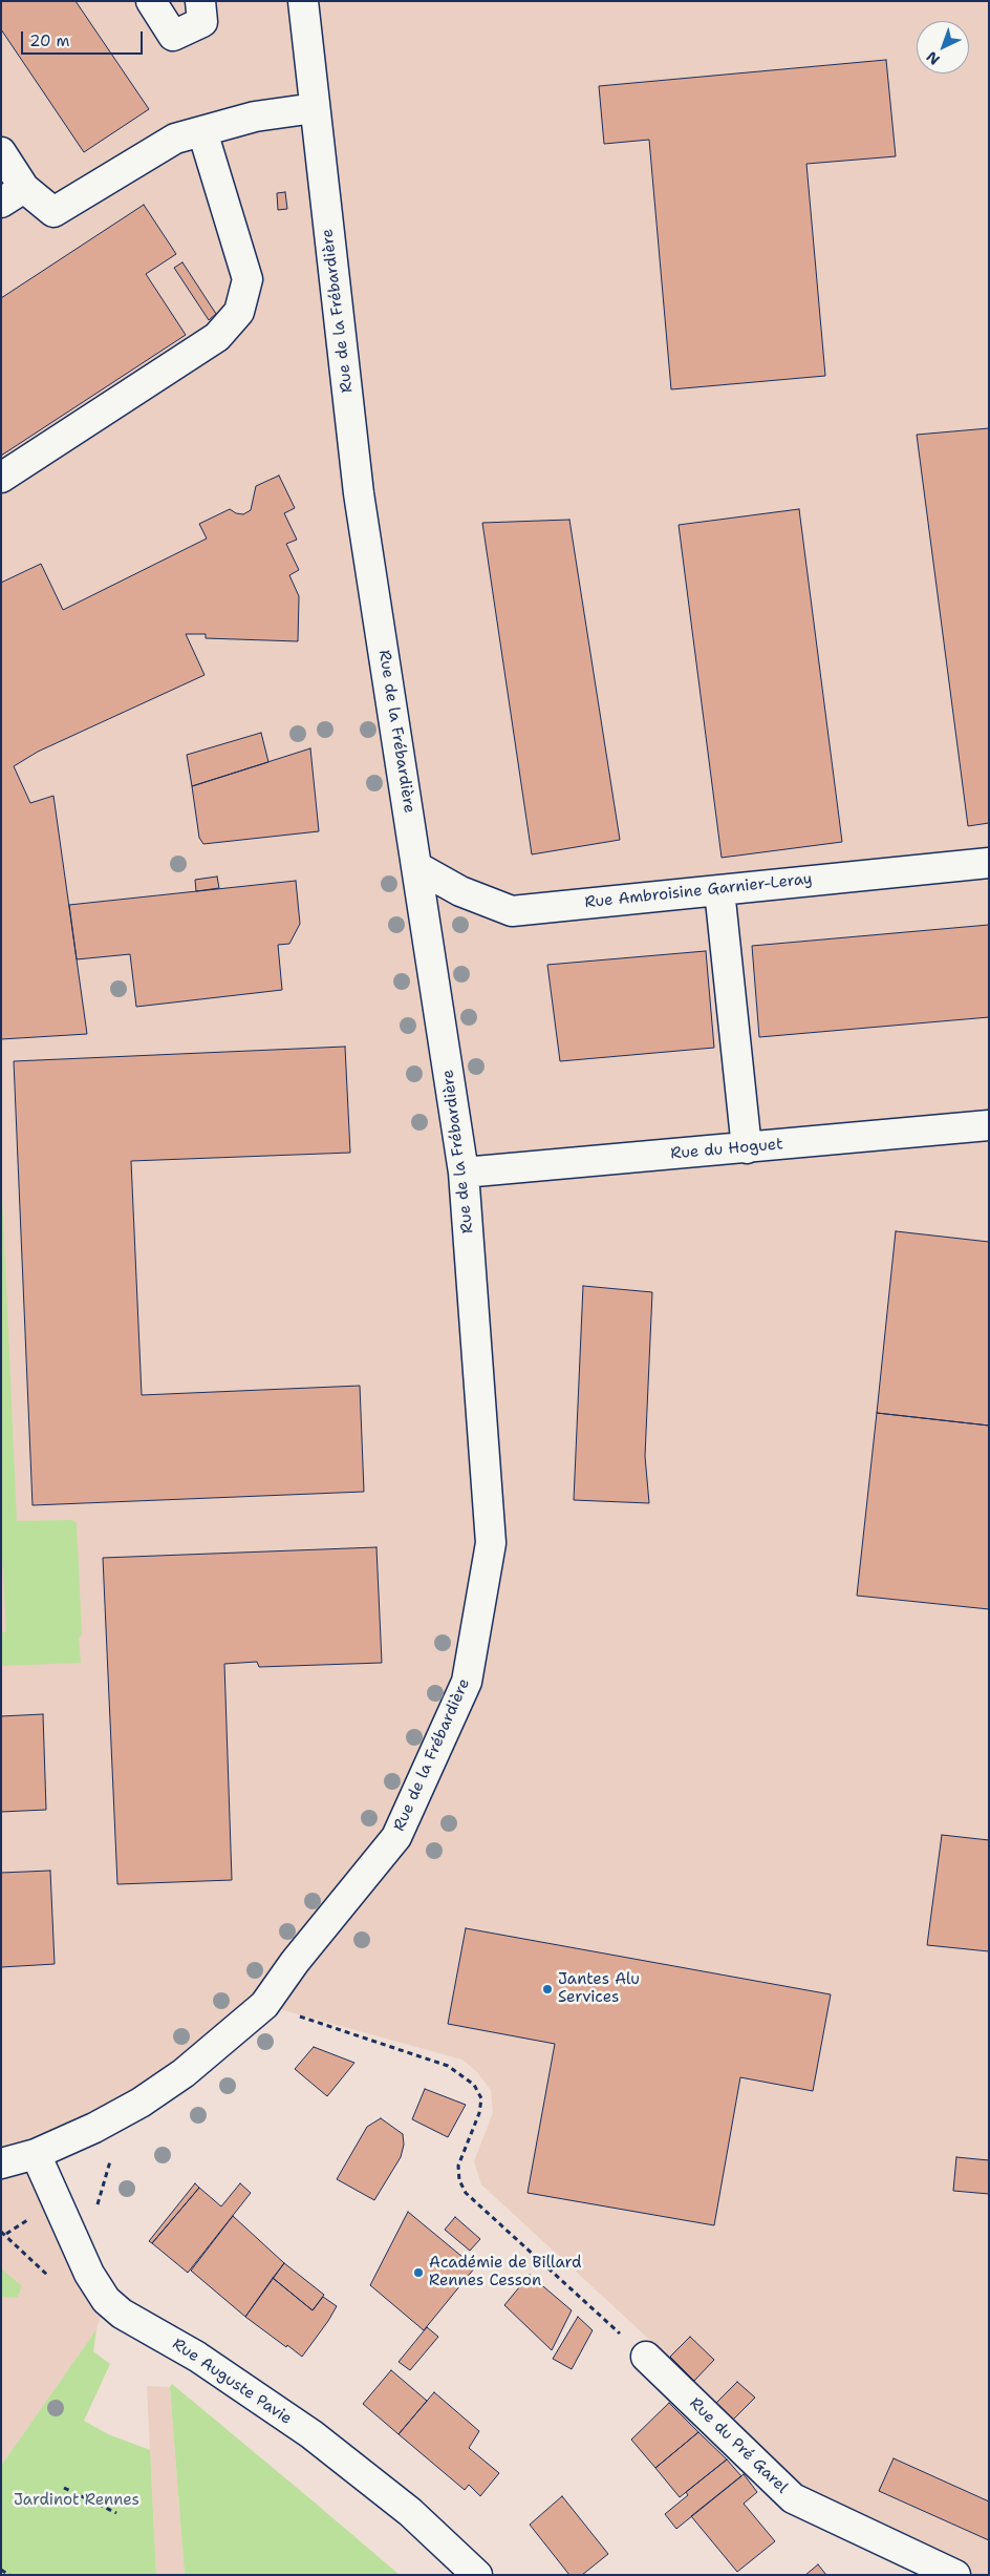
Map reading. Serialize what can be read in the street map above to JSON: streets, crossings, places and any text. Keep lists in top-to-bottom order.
{
  "streets": {
    "street": [
      "Rue de la Frébardière",
      "Rue Ambroisine Garnier-Leray",
      "Rue du Hoguet",
      "Rue Auguste Pavie",
      "Rue du Pré Garel"
    ]
  },
  "crossings": [
    ["Rue de la Frébardière", "Rue Ambroisine Garnier-Leray"],
    ["Rue de la Frébardière", "Rue du Hoguet"],
    ["Rue de la Frébardière", "Rue Auguste Pavie"]
  ],
  "parks": ["Jardinot Rennes"],
  "places": ["Jantes Alu Services", "Académie de Billard Rennes Cesson"],
  "scale_bar": "20 m",
  "north": "bottom left"
}
